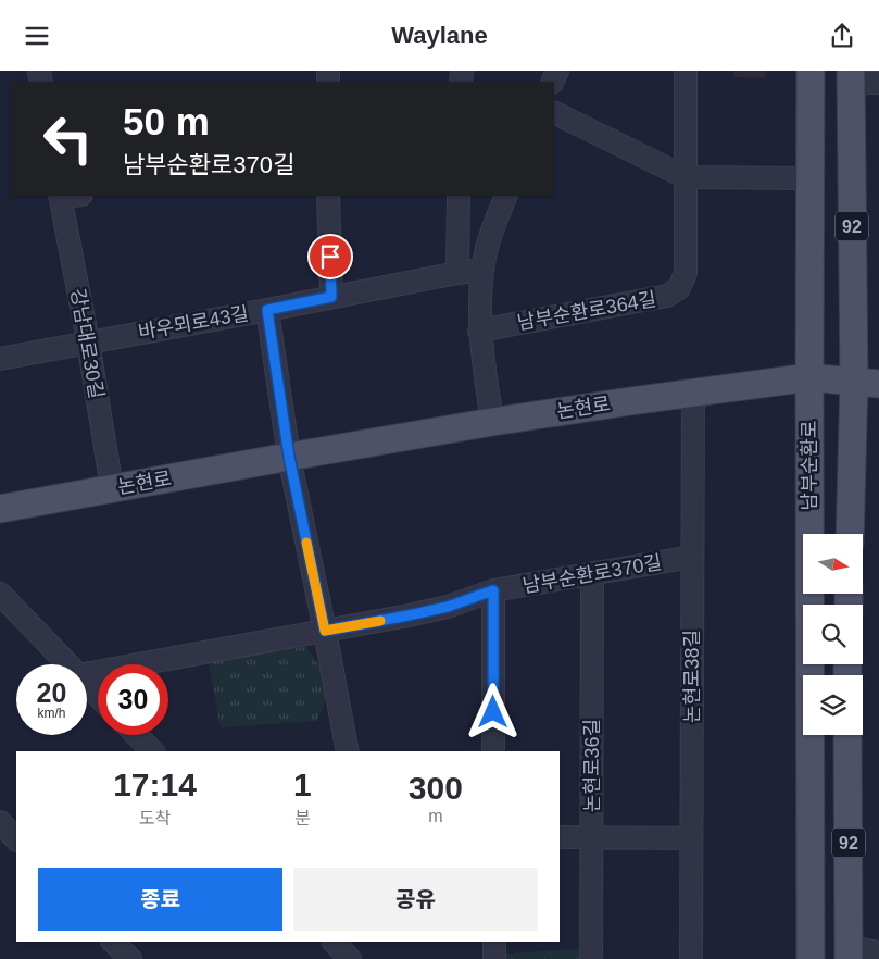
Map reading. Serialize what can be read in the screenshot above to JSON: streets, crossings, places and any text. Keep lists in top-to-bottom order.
{
  "streets": {
    "main road": ["92", "논현로", "남부순환로"],
    "street": [
      "남부순환로364길",
      "바우뫼로43길",
      "강남대로30길",
      "남부순환로370길",
      "논현로38길",
      "논현로36길"
    ]
  },
  "crossings": [
    ["92", "논현로"],
    ["바우뫼로43길", "강남대로30길"],
    ["강남대로30길", "논현로"],
    ["논현로", "남부순환로"],
    ["논현로", "논현로38길"],
    ["남부순환로370길", "논현로38길"],
    ["남부순환로370길", "논현로36길"]
  ],
  "north": "right",
  "page": {
    "header": "Waylane",
    "turn": ["50 m", "남부순환로370길"],
    "speed": "20 km/h",
    "limit": "30",
    "eta": [
      "17:14",
      "도착",
      "1",
      "분",
      "300",
      "m"
    ],
    "buttons": ["종료", "공유"]
  }
}
